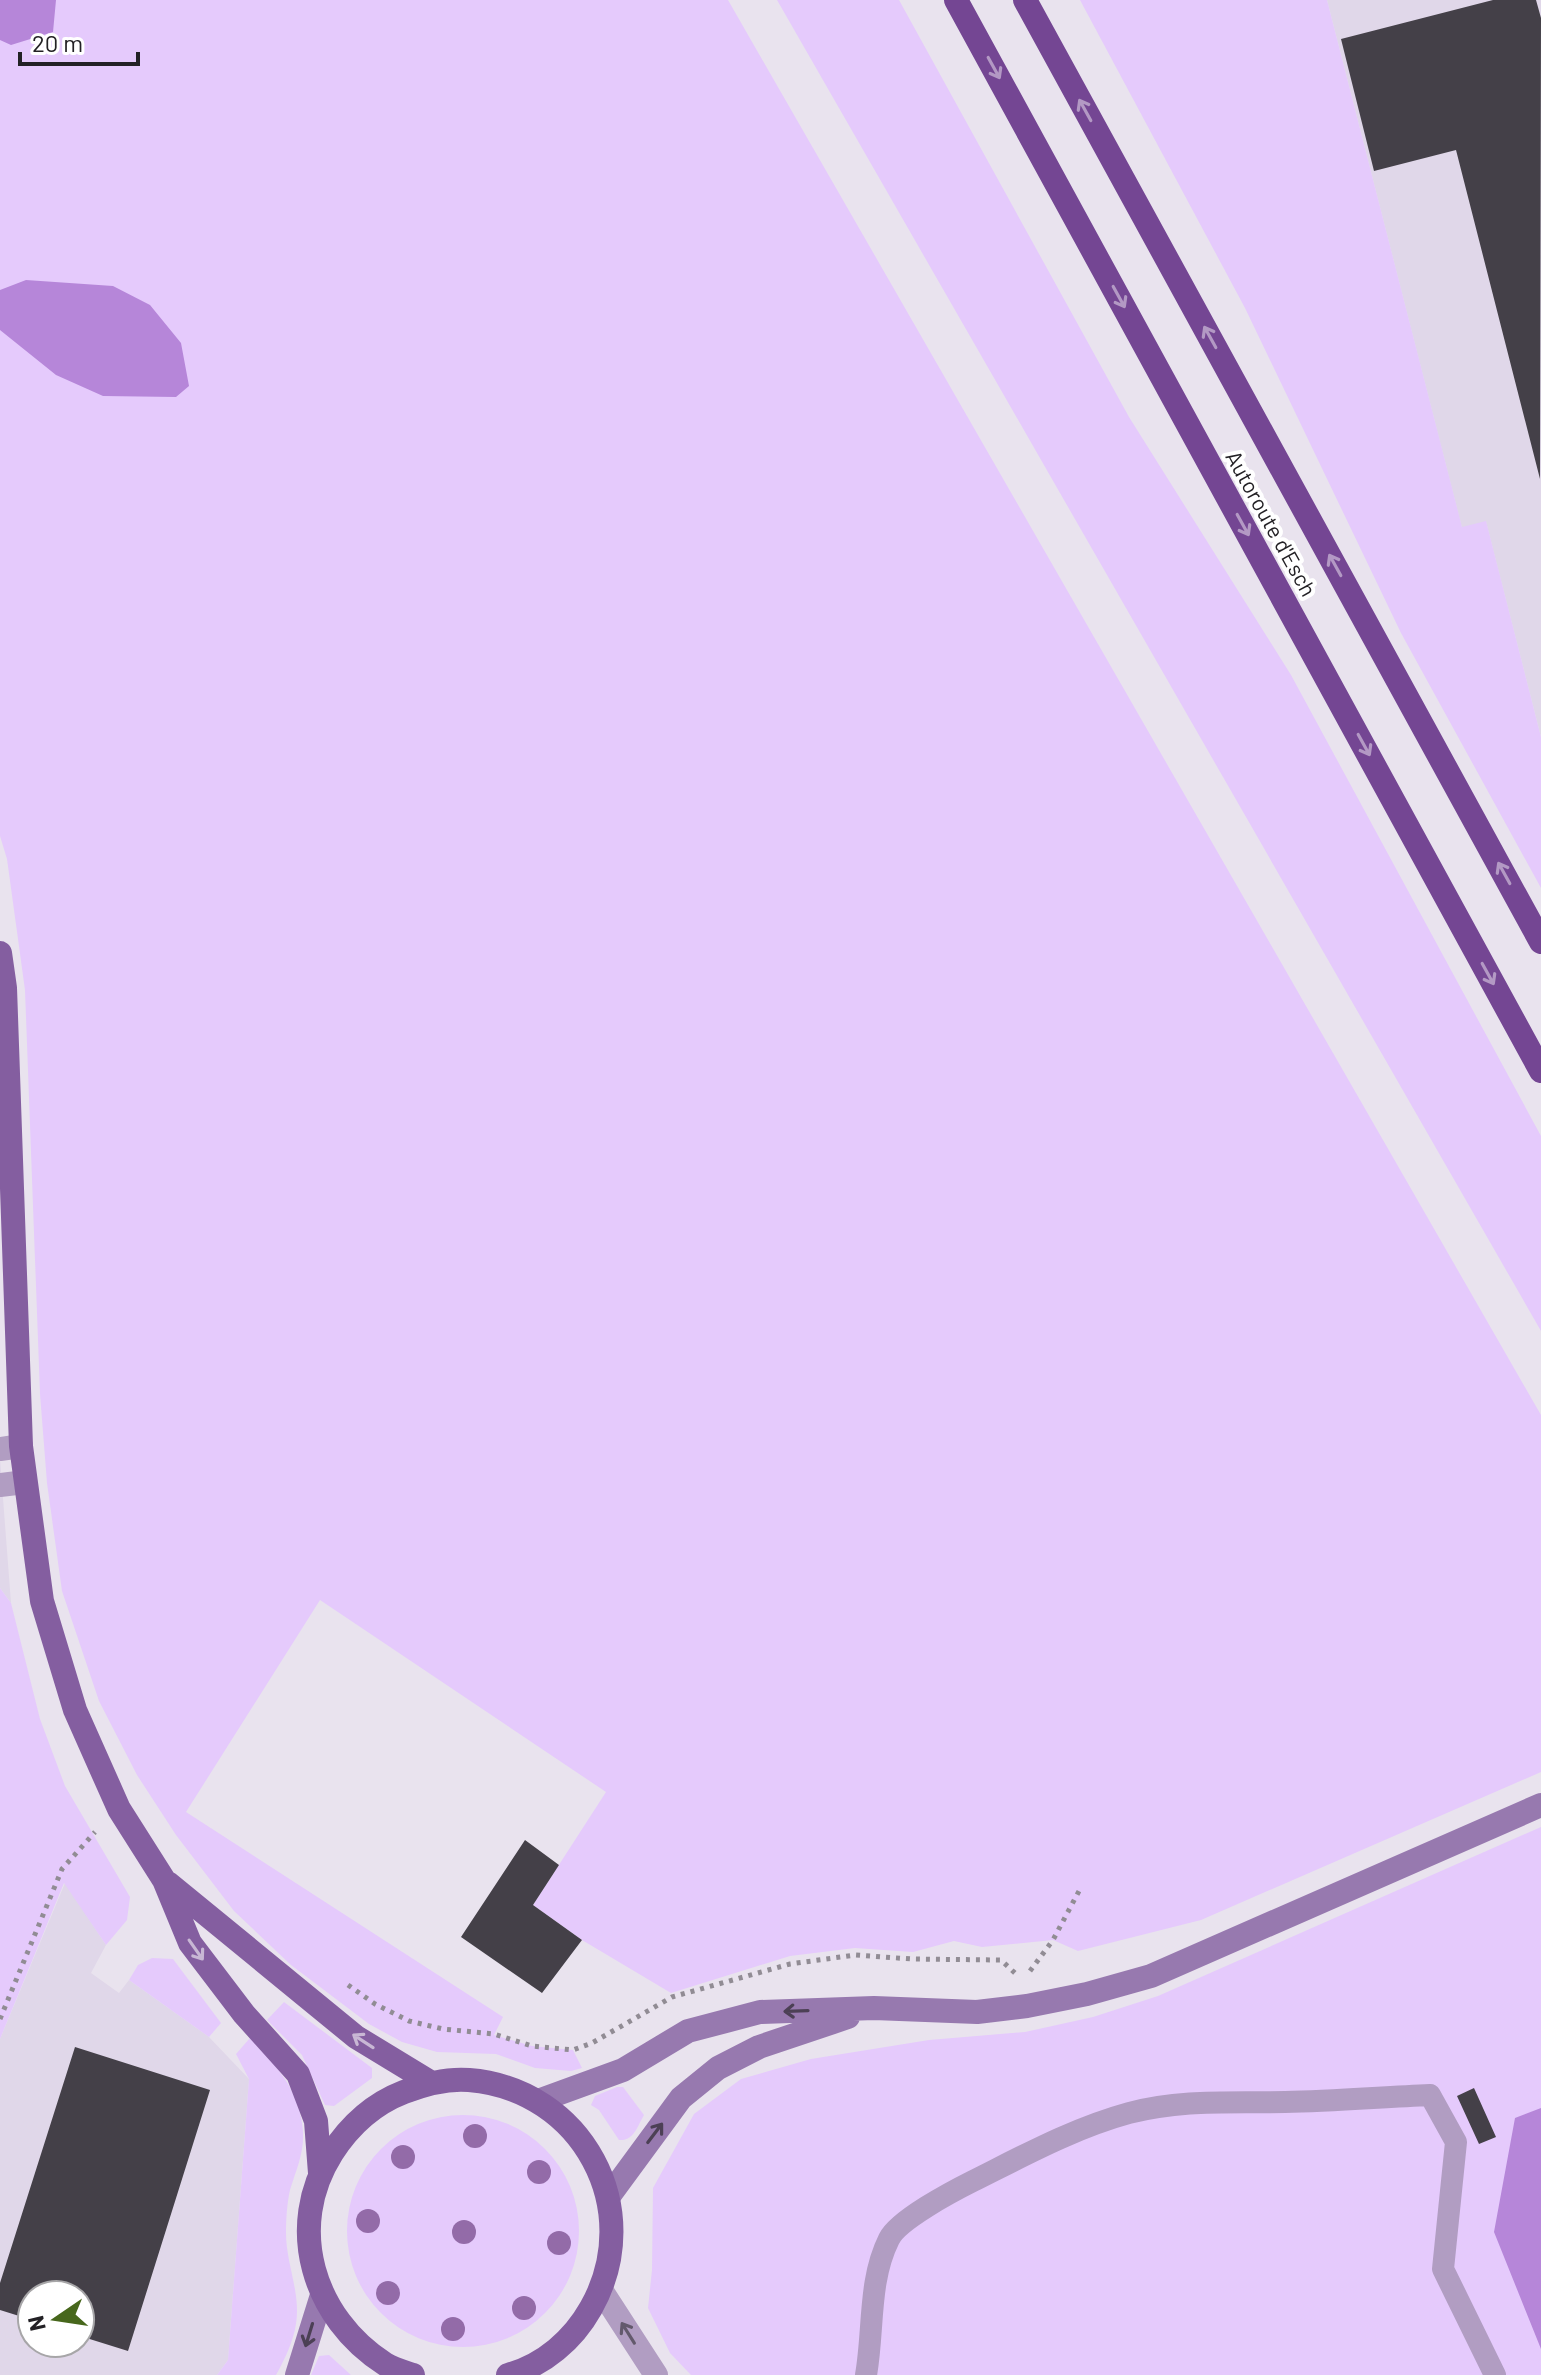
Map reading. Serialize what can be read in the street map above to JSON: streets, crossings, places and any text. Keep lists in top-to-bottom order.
{
  "streets": {
    "highway": ["Autoroute d'Esch"]
  },
  "scale_bar": "20 m",
  "north": "left"
}
